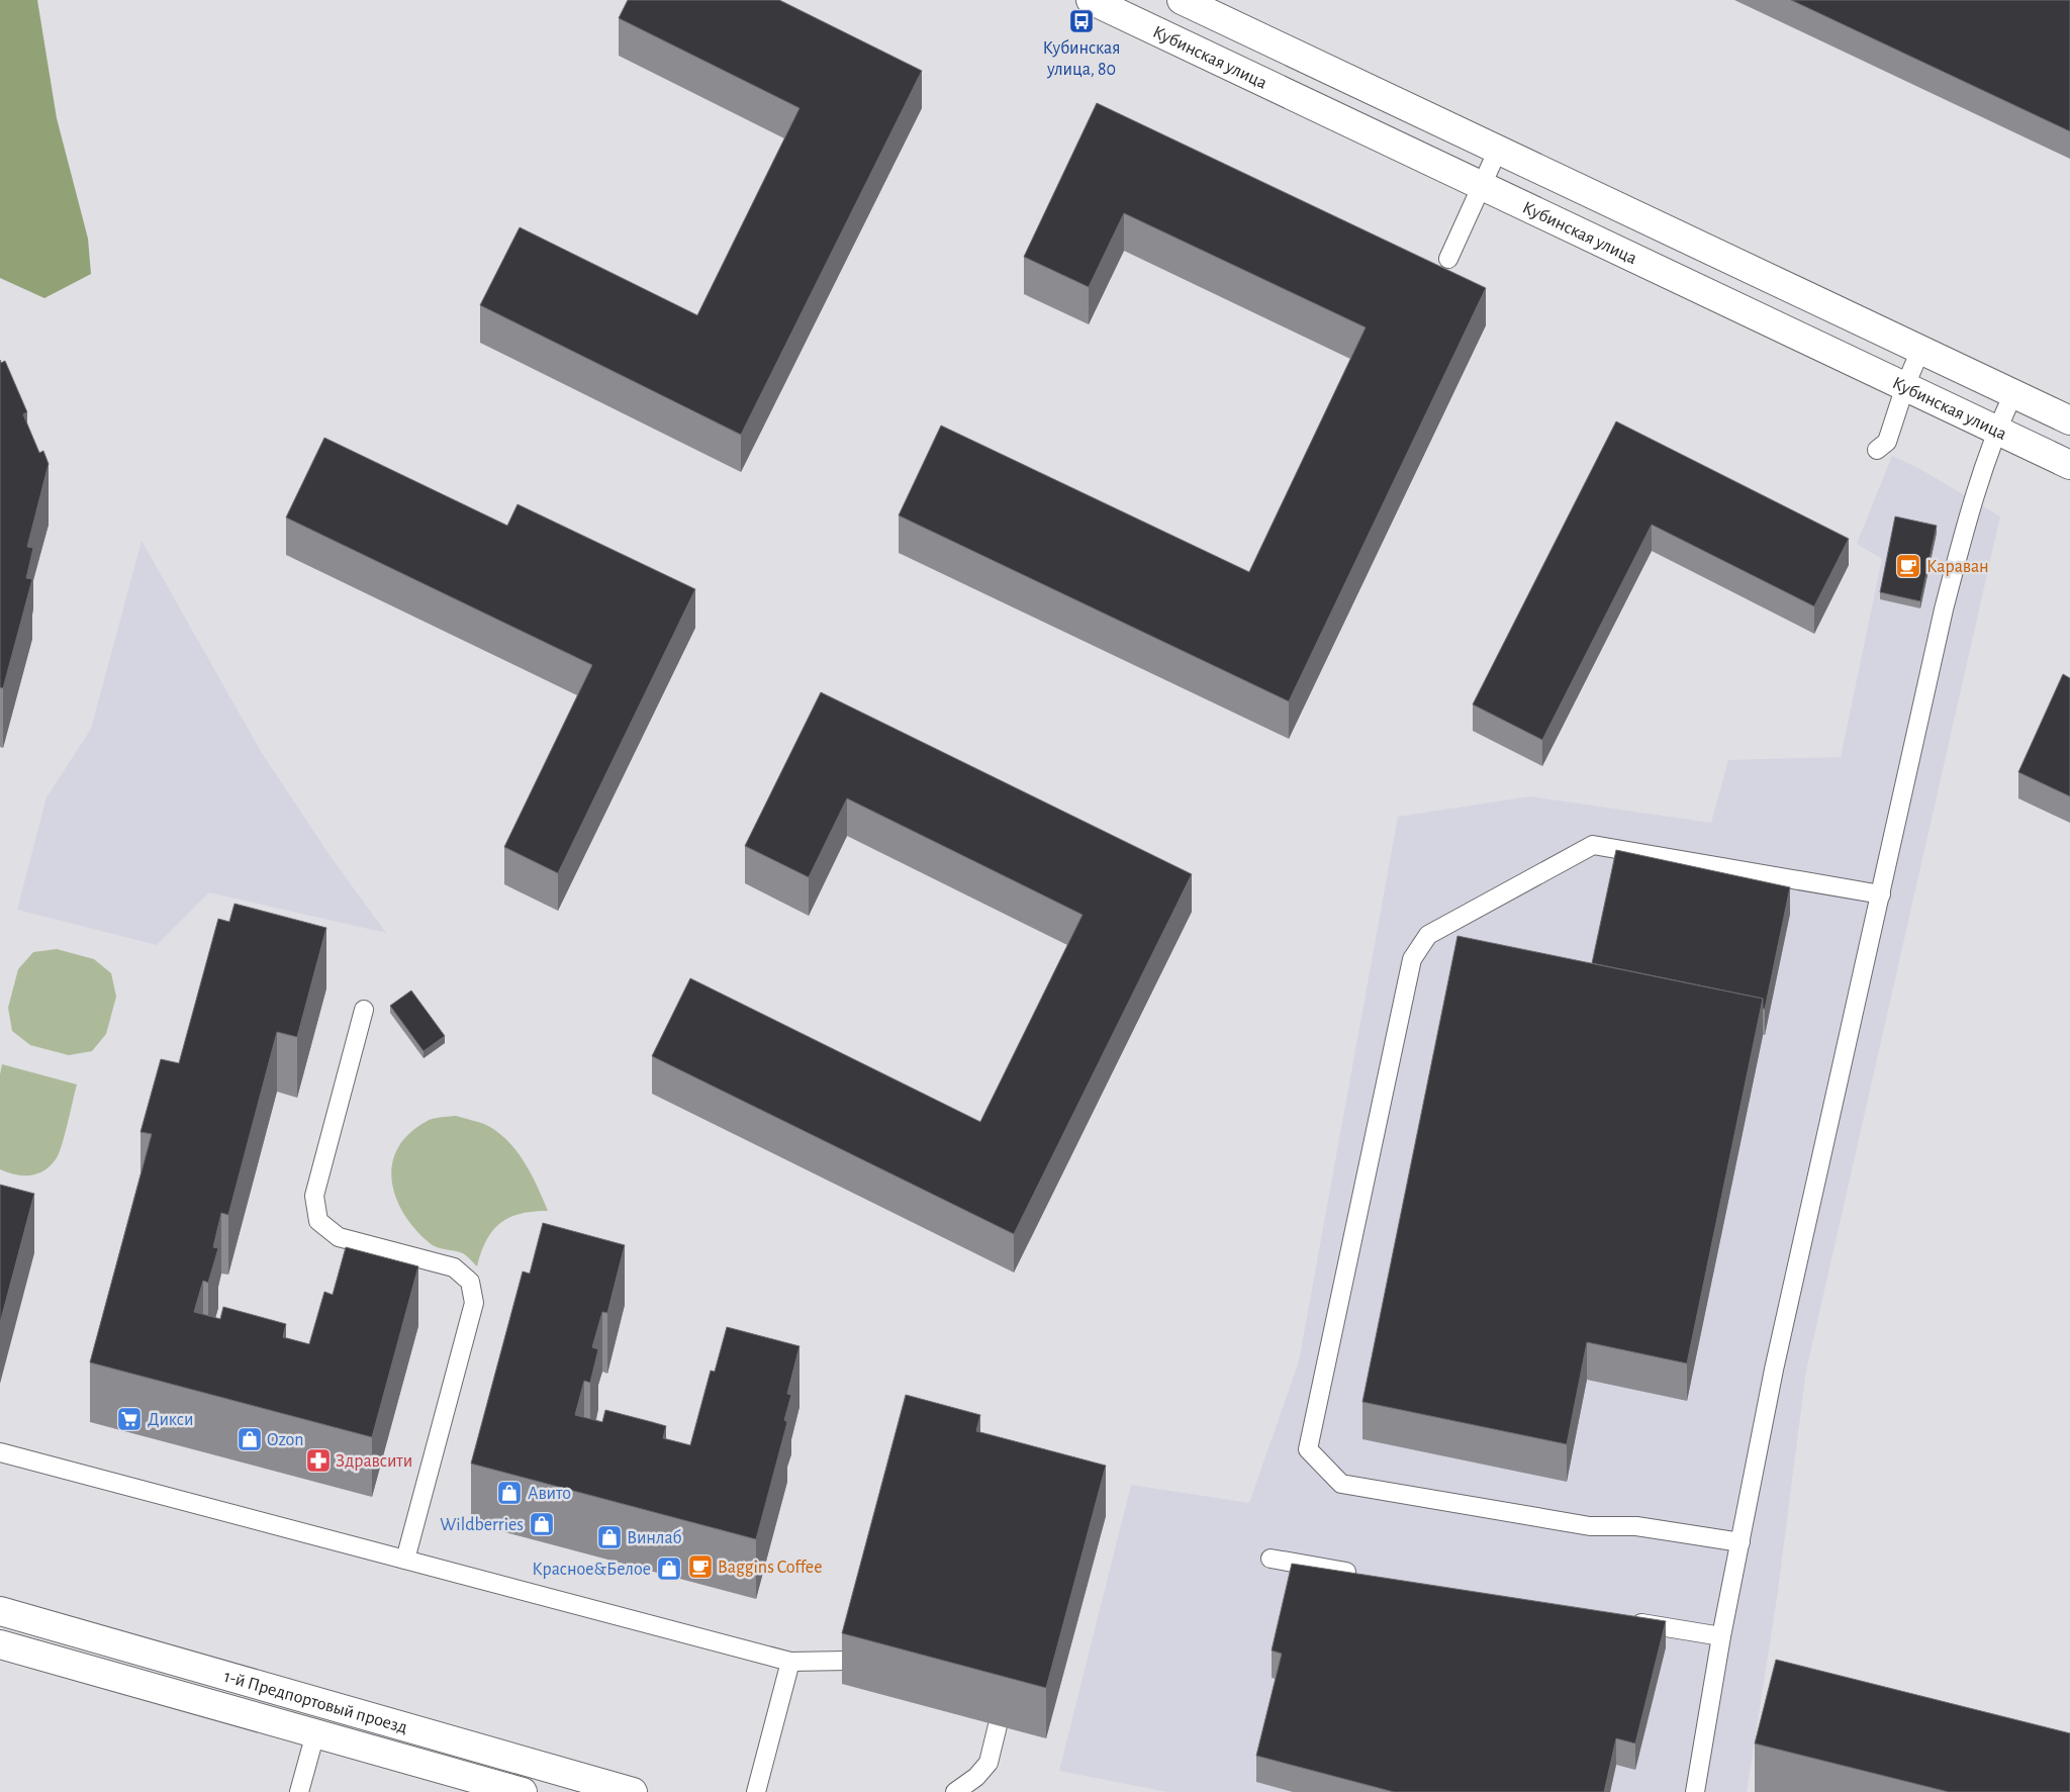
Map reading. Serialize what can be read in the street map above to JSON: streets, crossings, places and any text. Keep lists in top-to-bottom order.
{
  "streets": {
    "main road": ["Кубинская улица", "1-й Предпортовый проезд"]
  },
  "places": {
    "bus stop": ["Кубинская улица, 80"],
    "cafe": ["Караван", "Baggins Coffee"],
    "supermarket": ["Дикси"],
    "shop": [
      "Ozon",
      "Авито",
      "Wildberries",
      "Винлаб",
      "Красное&Белое"
    ],
    "pharmacy": ["Здравсити"]
  }
}
